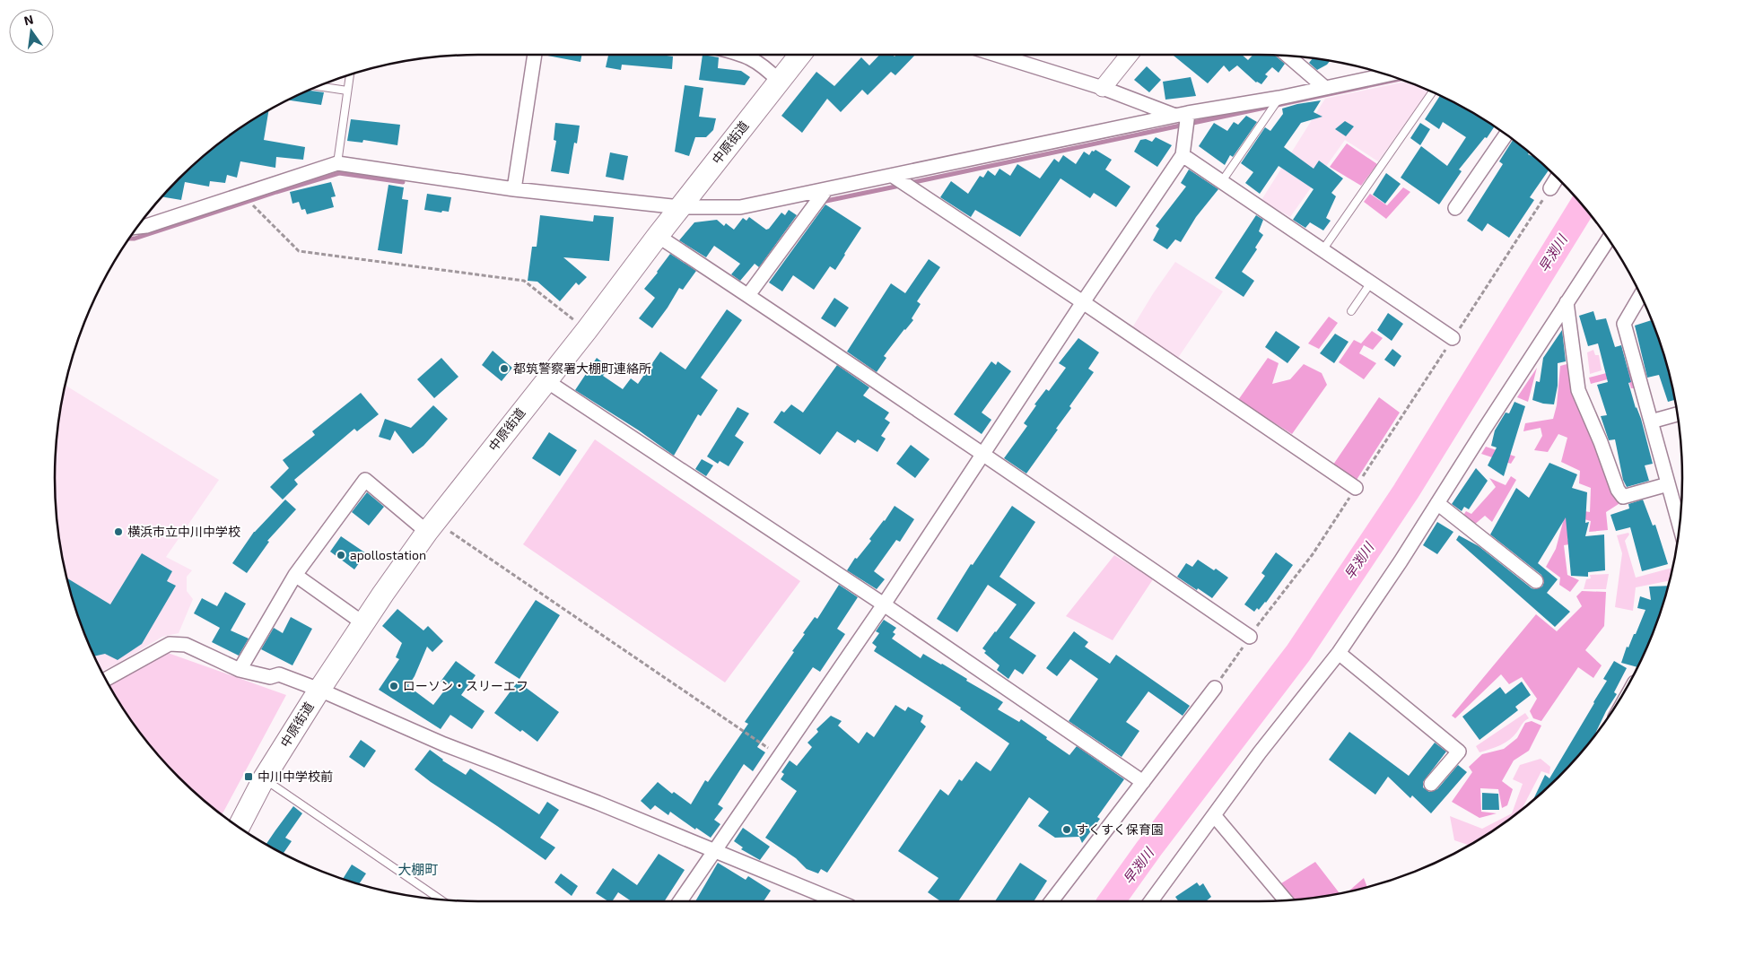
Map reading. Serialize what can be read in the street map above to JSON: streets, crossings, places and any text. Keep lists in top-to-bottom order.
{
  "streets": {
    "main road": ["中原街道"]
  },
  "districts": ["大棚町"],
  "water": ["早渕川"],
  "places": {
    "other": [
      "都筑警察署大棚町連絡所",
      "横浜市立中川中学校",
      "apollostation",
      "ローソン・スリーエフ",
      "すくすく保育園"
    ],
    "transit": ["中川中学校前"]
  },
  "north": "top"
}
